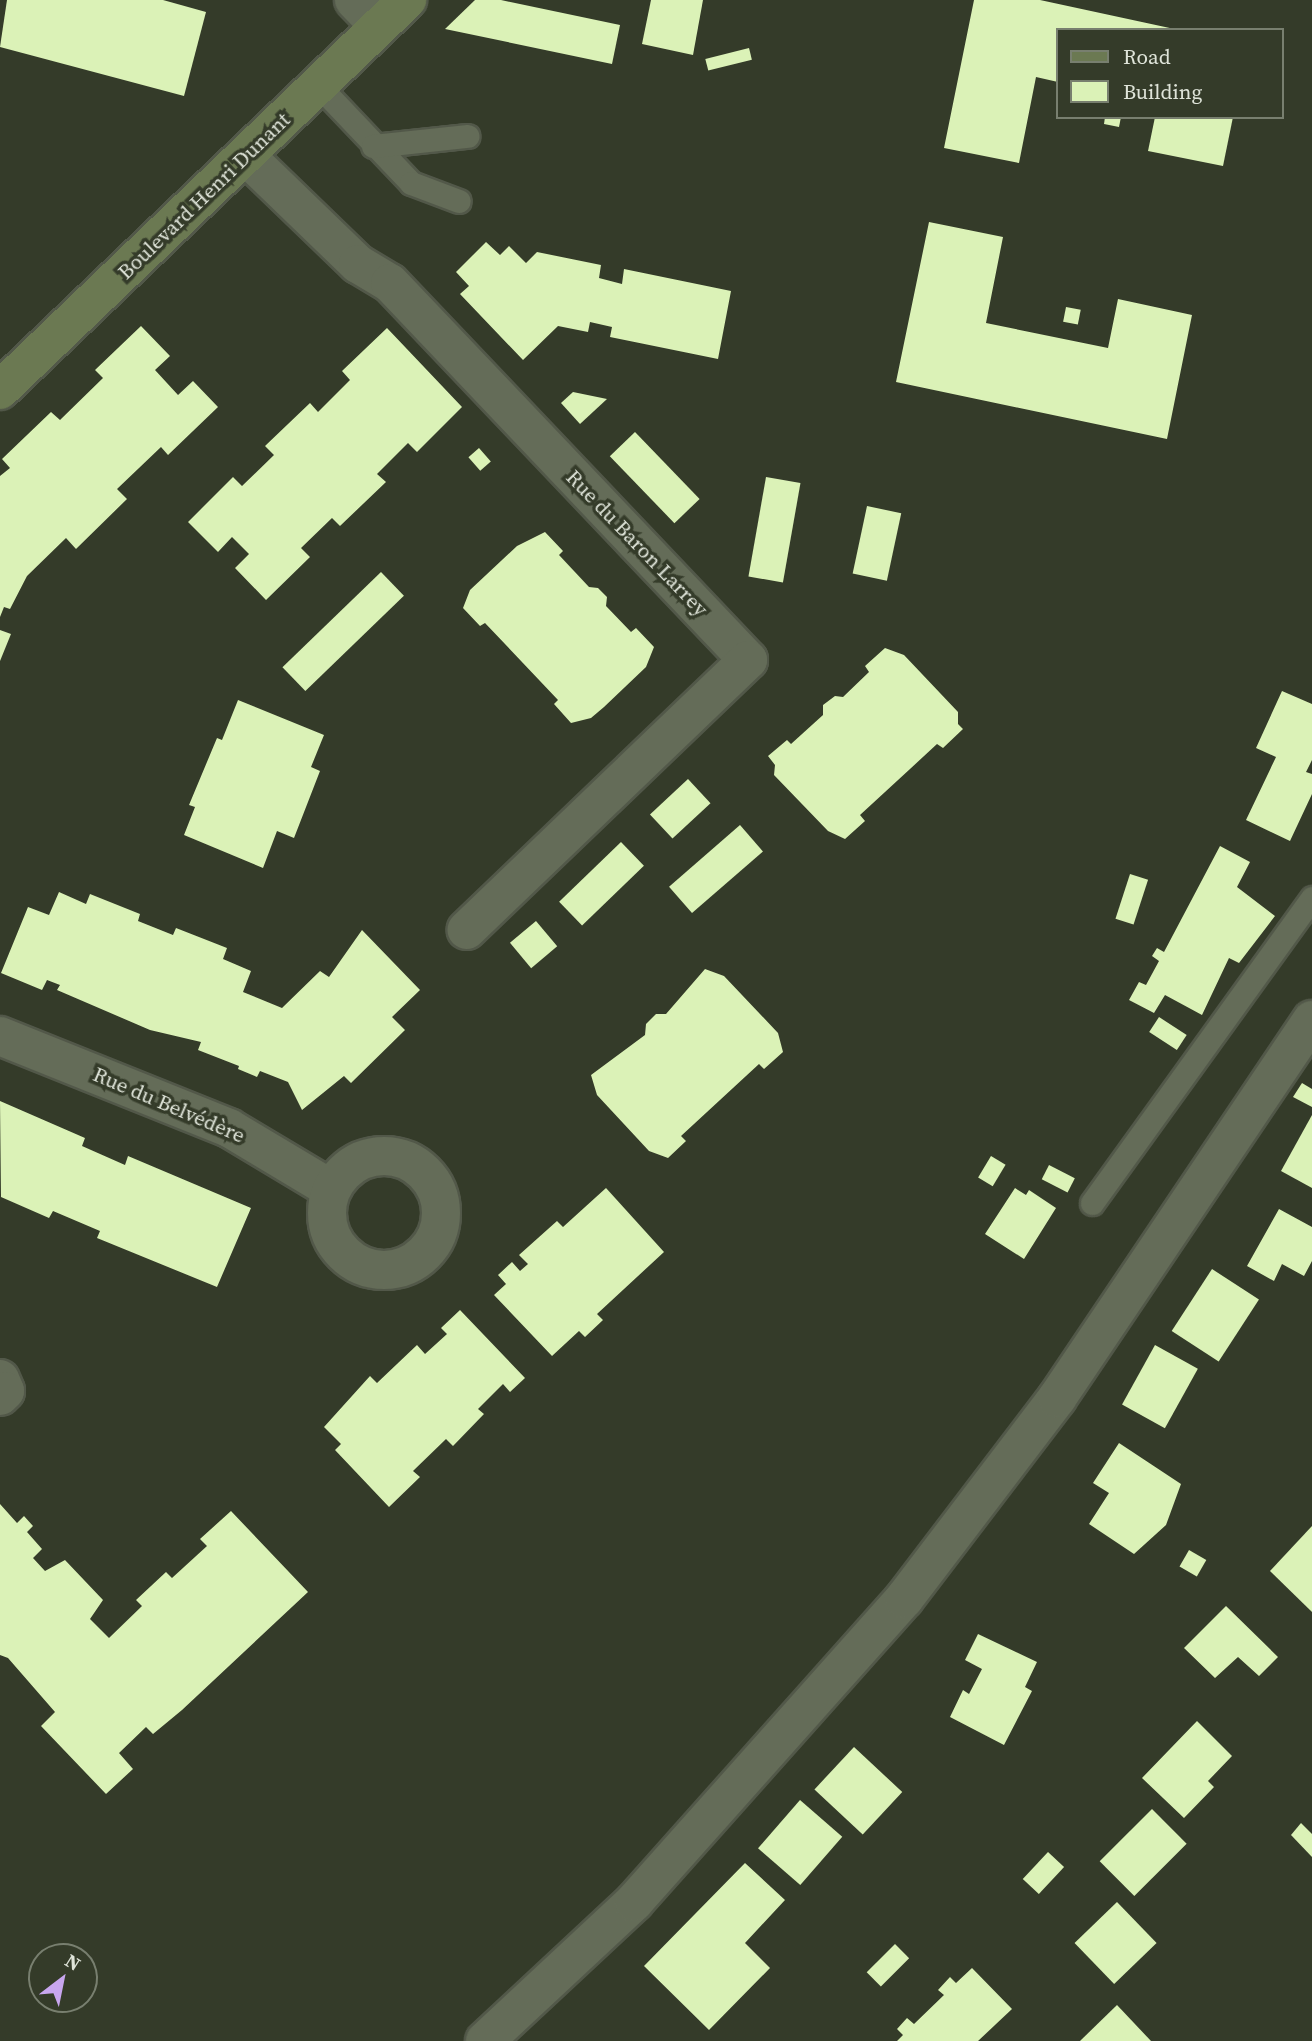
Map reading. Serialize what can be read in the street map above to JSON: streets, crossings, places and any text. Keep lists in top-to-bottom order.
{
  "streets": {
    "main road": ["Boulevard Henri Dunant"],
    "street": ["Rue du Baron Larrey", "Rue du Belvédère"]
  },
  "crossings": [
    ["Boulevard Henri Dunant", "Rue du Baron Larrey"]
  ],
  "legend": ["Road", "Building"],
  "north": "top right"
}
